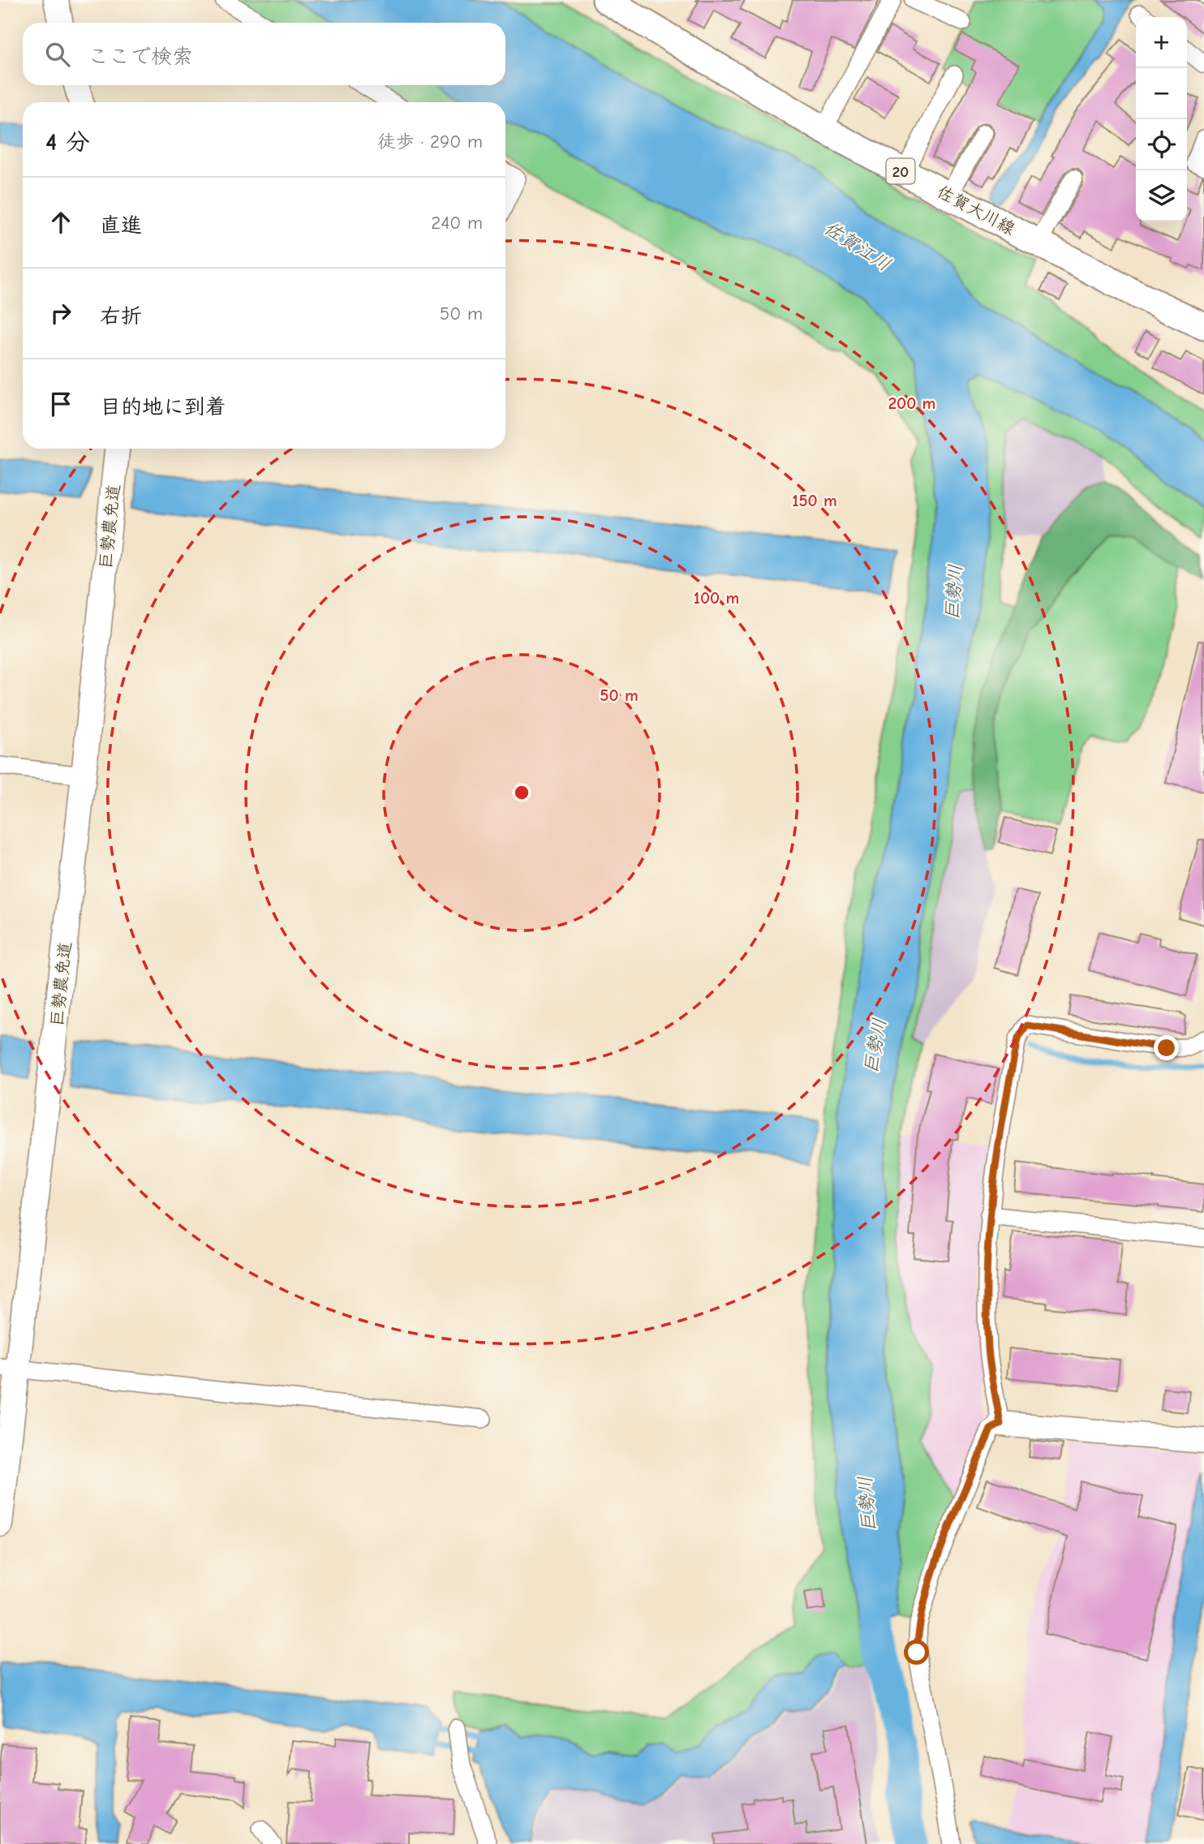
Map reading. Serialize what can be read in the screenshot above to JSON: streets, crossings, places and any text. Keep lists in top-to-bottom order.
{
  "streets": {
    "main road": ["20", "佐賀大川線"],
    "street": ["巨勢農免道"]
  },
  "water": ["佐賀江川", "巨勢川"],
  "page": {
    "map_buttons": ["+", "−"],
    "search": "ここで検索",
    "heading": ["4 分", "徒歩 · 290 m"],
    "list": [
      ["直進", "240 m"],
      ["右折", "50 m"],
      "目的地に到着"
    ]
  },
  "rings": [
    "200 m",
    "150 m",
    "100 m",
    "50 m"
  ]
}
